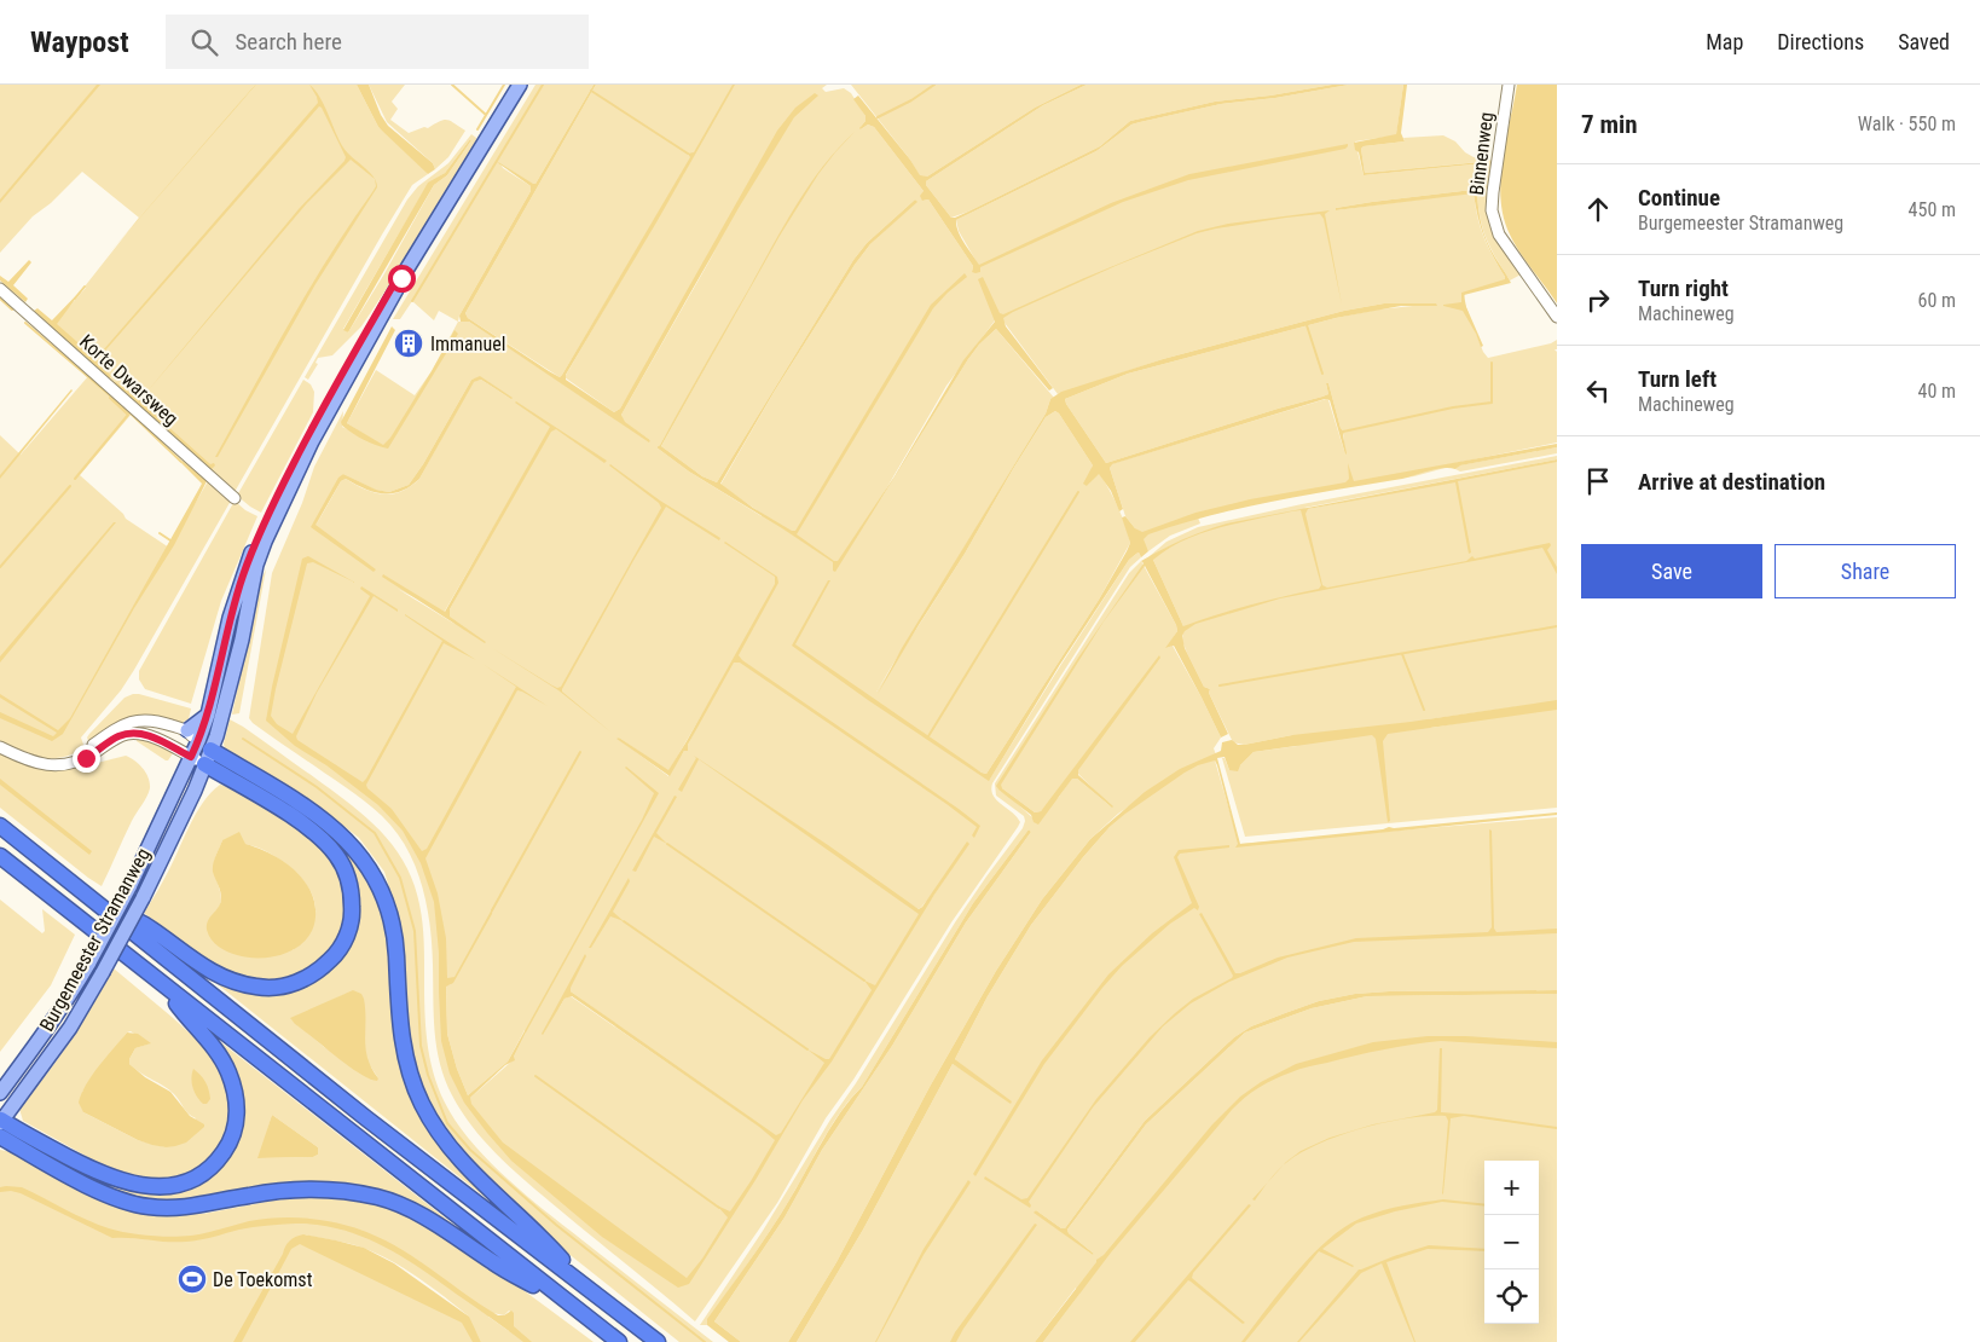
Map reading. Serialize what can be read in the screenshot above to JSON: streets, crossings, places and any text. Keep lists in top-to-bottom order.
{
  "streets": {
    "main road": ["Burgemeester Stramanweg"],
    "street": ["Binnenweg", "Korte Dwarsweg"]
  },
  "places": {
    "building": ["Immanuel"],
    "sports": ["De Toekomst"]
  },
  "page": {
    "header": "Waypost",
    "search": "Search here",
    "nav": ["Map", "Directions", "Saved"],
    "heading": ["7 min", "Walk · 550 m"],
    "list": [
      ["Continue", "Burgemeester Stramanweg", "450 m"],
      ["Turn right", "Machineweg", "60 m"],
      ["Turn left", "Machineweg", "40 m"],
      "Arrive at destination"
    ],
    "buttons": ["Save", "Share"],
    "map_buttons": ["+", "−"]
  }
}
